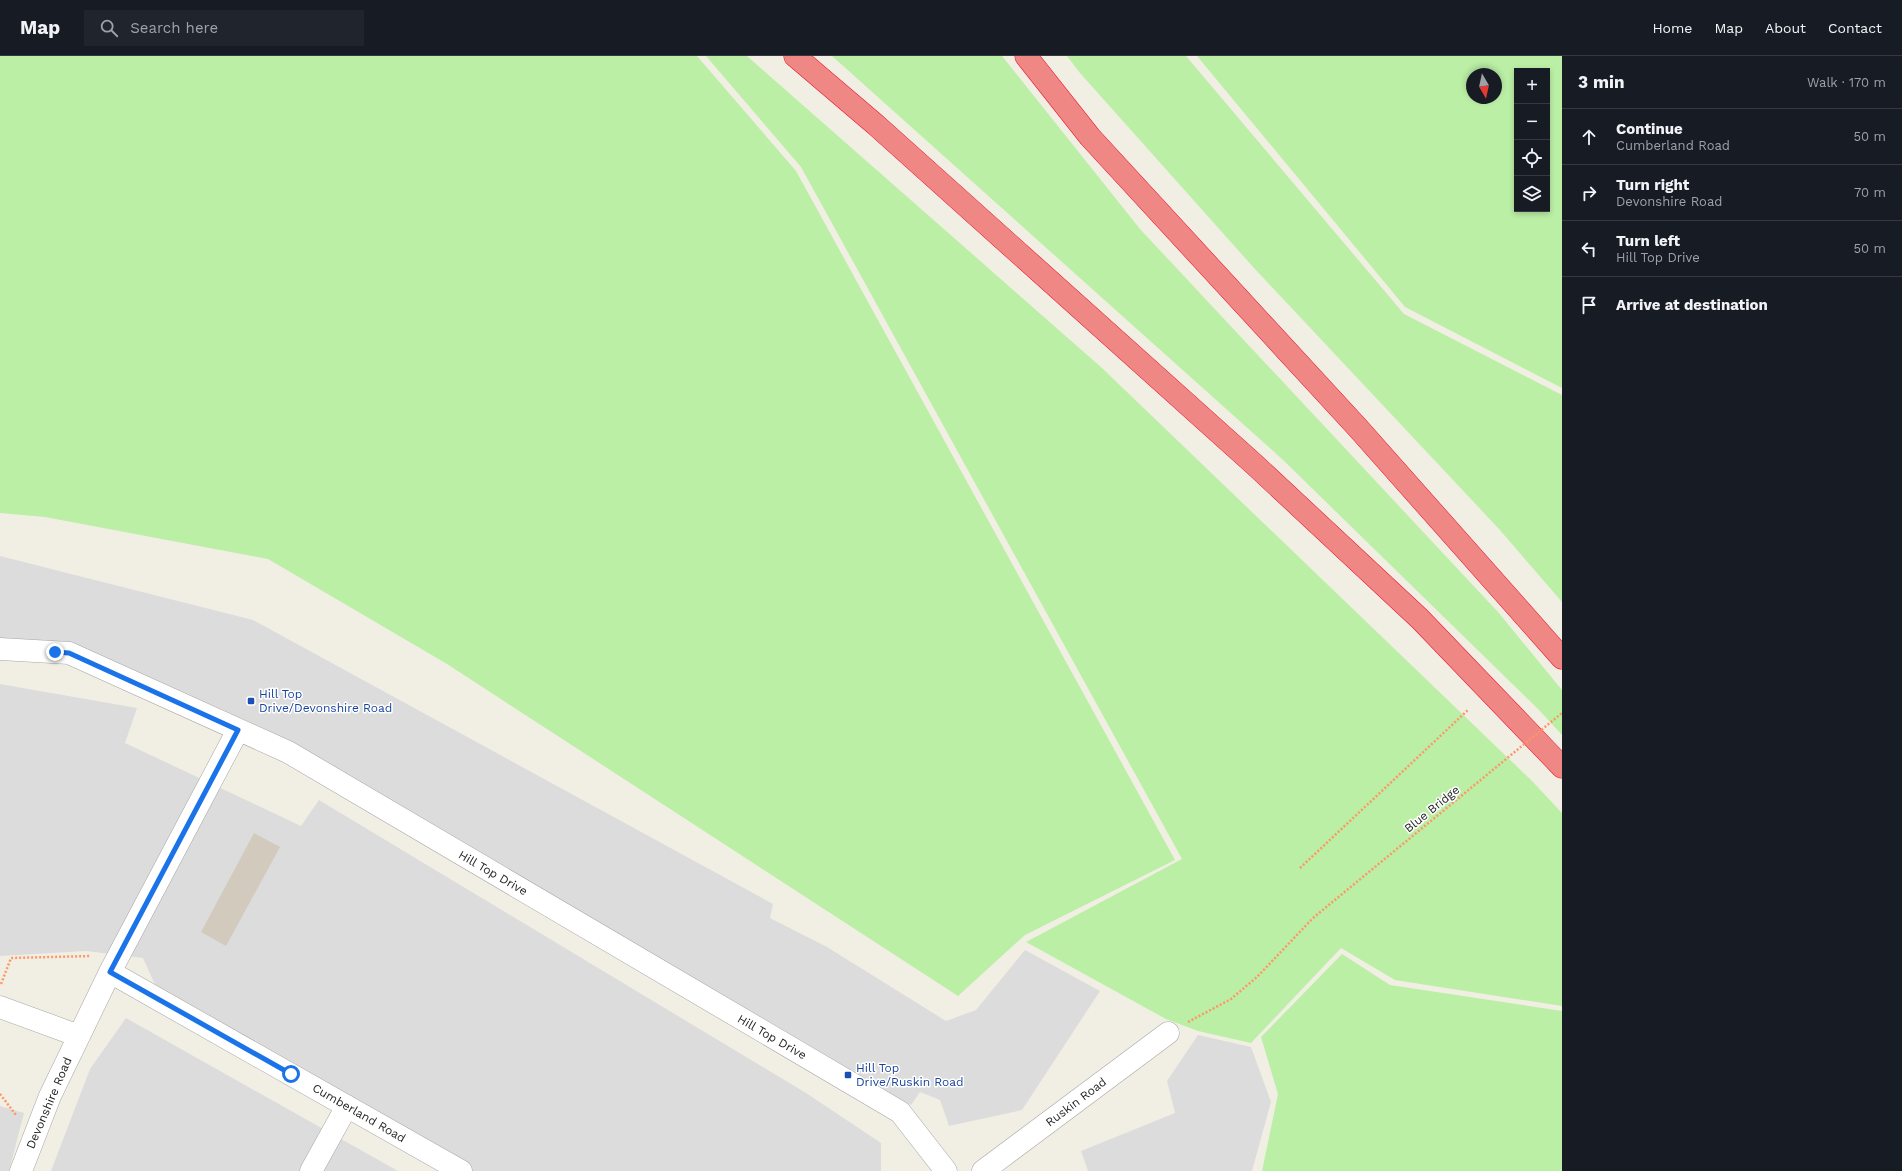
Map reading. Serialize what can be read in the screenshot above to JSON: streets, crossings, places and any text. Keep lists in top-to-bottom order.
{
  "streets": {
    "street": [
      "Hill Top Drive",
      "Ruskin Road",
      "Devonshire Road",
      "Cumberland Road"
    ],
    "path": ["Blue Bridge"]
  },
  "crossings": [
    ["Blue Bridge", "Ruskin Road"],
    ["Hill Top Drive", "Devonshire Road"],
    ["Devonshire Road", "Cumberland Road"]
  ],
  "places": {
    "transit": ["Hill Top Drive/Devonshire Road", "Hill Top Drive/Ruskin Road"]
  },
  "north": "bottom",
  "page": {
    "header": "Map",
    "search": "Search here",
    "nav": [
      "Home",
      "Map",
      "About",
      "Contact"
    ],
    "heading": ["3 min", "Walk · 170 m"],
    "map_buttons": ["+", "−"],
    "list": [
      ["Continue", "Cumberland Road", "50 m"],
      ["Turn right", "Devonshire Road", "70 m"],
      ["Turn left", "Hill Top Drive", "50 m"],
      "Arrive at destination"
    ]
  }
}
